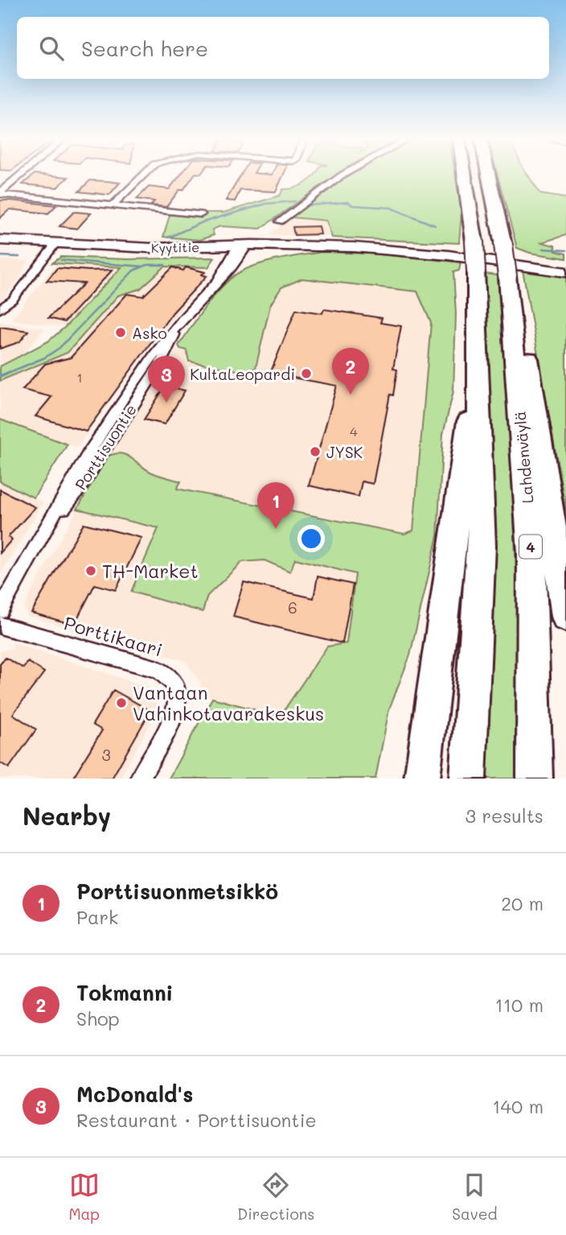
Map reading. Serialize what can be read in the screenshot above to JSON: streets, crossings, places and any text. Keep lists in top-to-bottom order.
{
  "streets": {
    "highway": ["Lahdenväylä", "4"],
    "main road": ["Kyytitie"],
    "street": ["Porttisuontie", "Porttikaari"]
  },
  "crossings": [
    ["Kyytitie", "Porttisuontie"]
  ],
  "places": [
    "Asko",
    "KultaLeopardi",
    "JYSK",
    "TH-Market",
    "Vantaan Vahinkotavarakeskus"
  ],
  "house_numbers": [
    "1",
    "4",
    "6",
    "3"
  ],
  "page": {
    "search": "Search here",
    "pins": ["2", "3", "1"],
    "heading": ["Nearby", "3 results"],
    "list": [
      {
        "mark": "1",
        "name": "Porttisuonmetsikkö",
        "note": "Park",
        "value": "20 m"
      },
      {
        "mark": "2",
        "name": "Tokmanni",
        "note": "Shop",
        "value": "110 m"
      },
      {
        "mark": "3",
        "name": "McDonald's",
        "note": "Restaurant · Porttisuontie",
        "value": "140 m"
      }
    ],
    "nav": ["Map", "Directions", "Saved"]
  }
}
